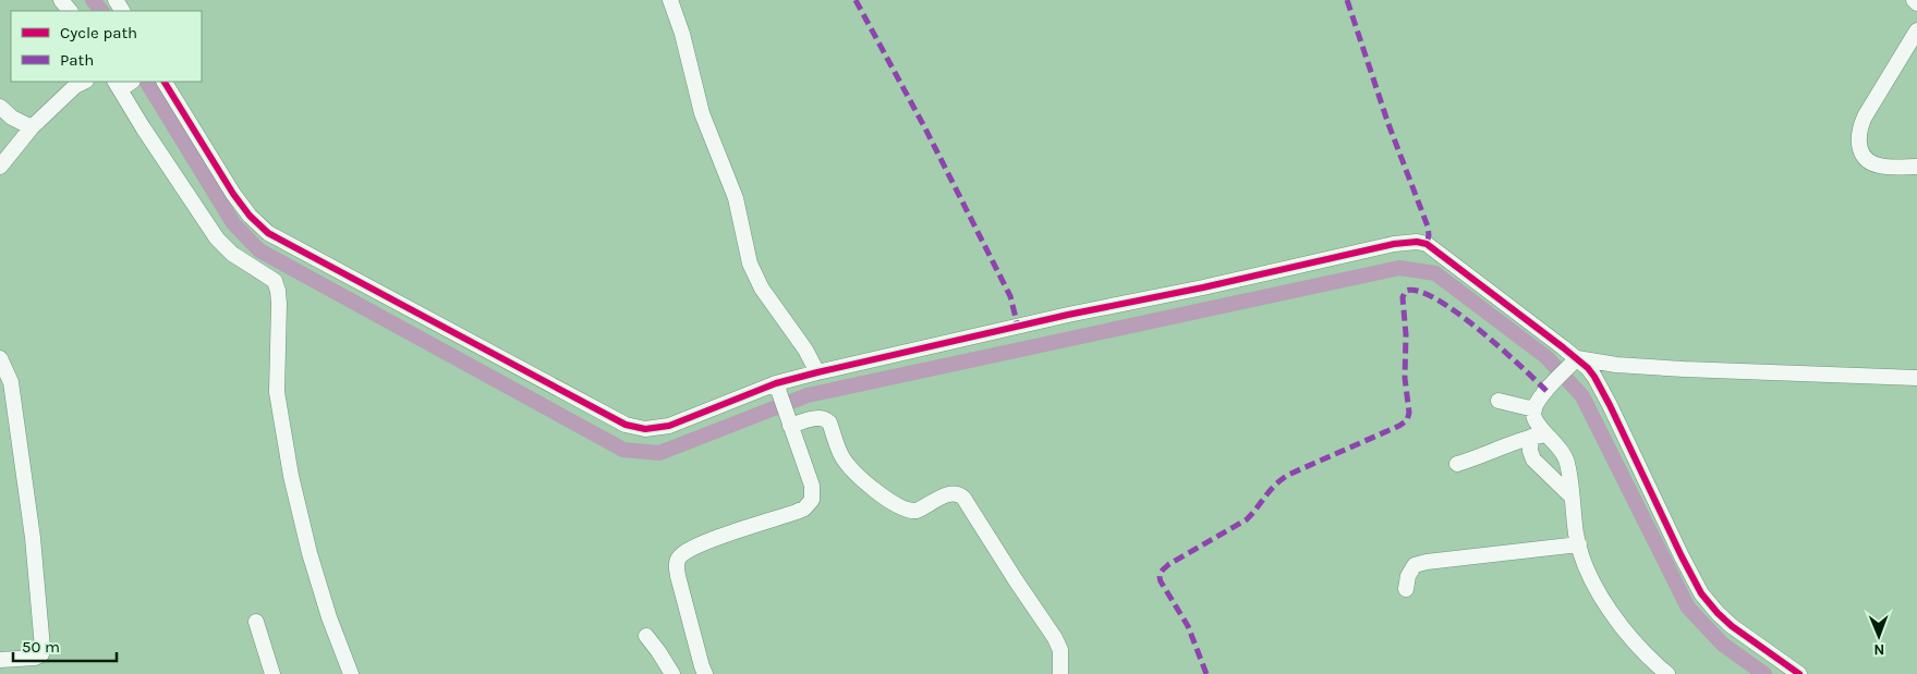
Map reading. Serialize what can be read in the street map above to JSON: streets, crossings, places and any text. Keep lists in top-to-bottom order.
{
  "legend": ["Cycle path", "Path"],
  "scale_bar": "50 m",
  "north": "bottom"
}
